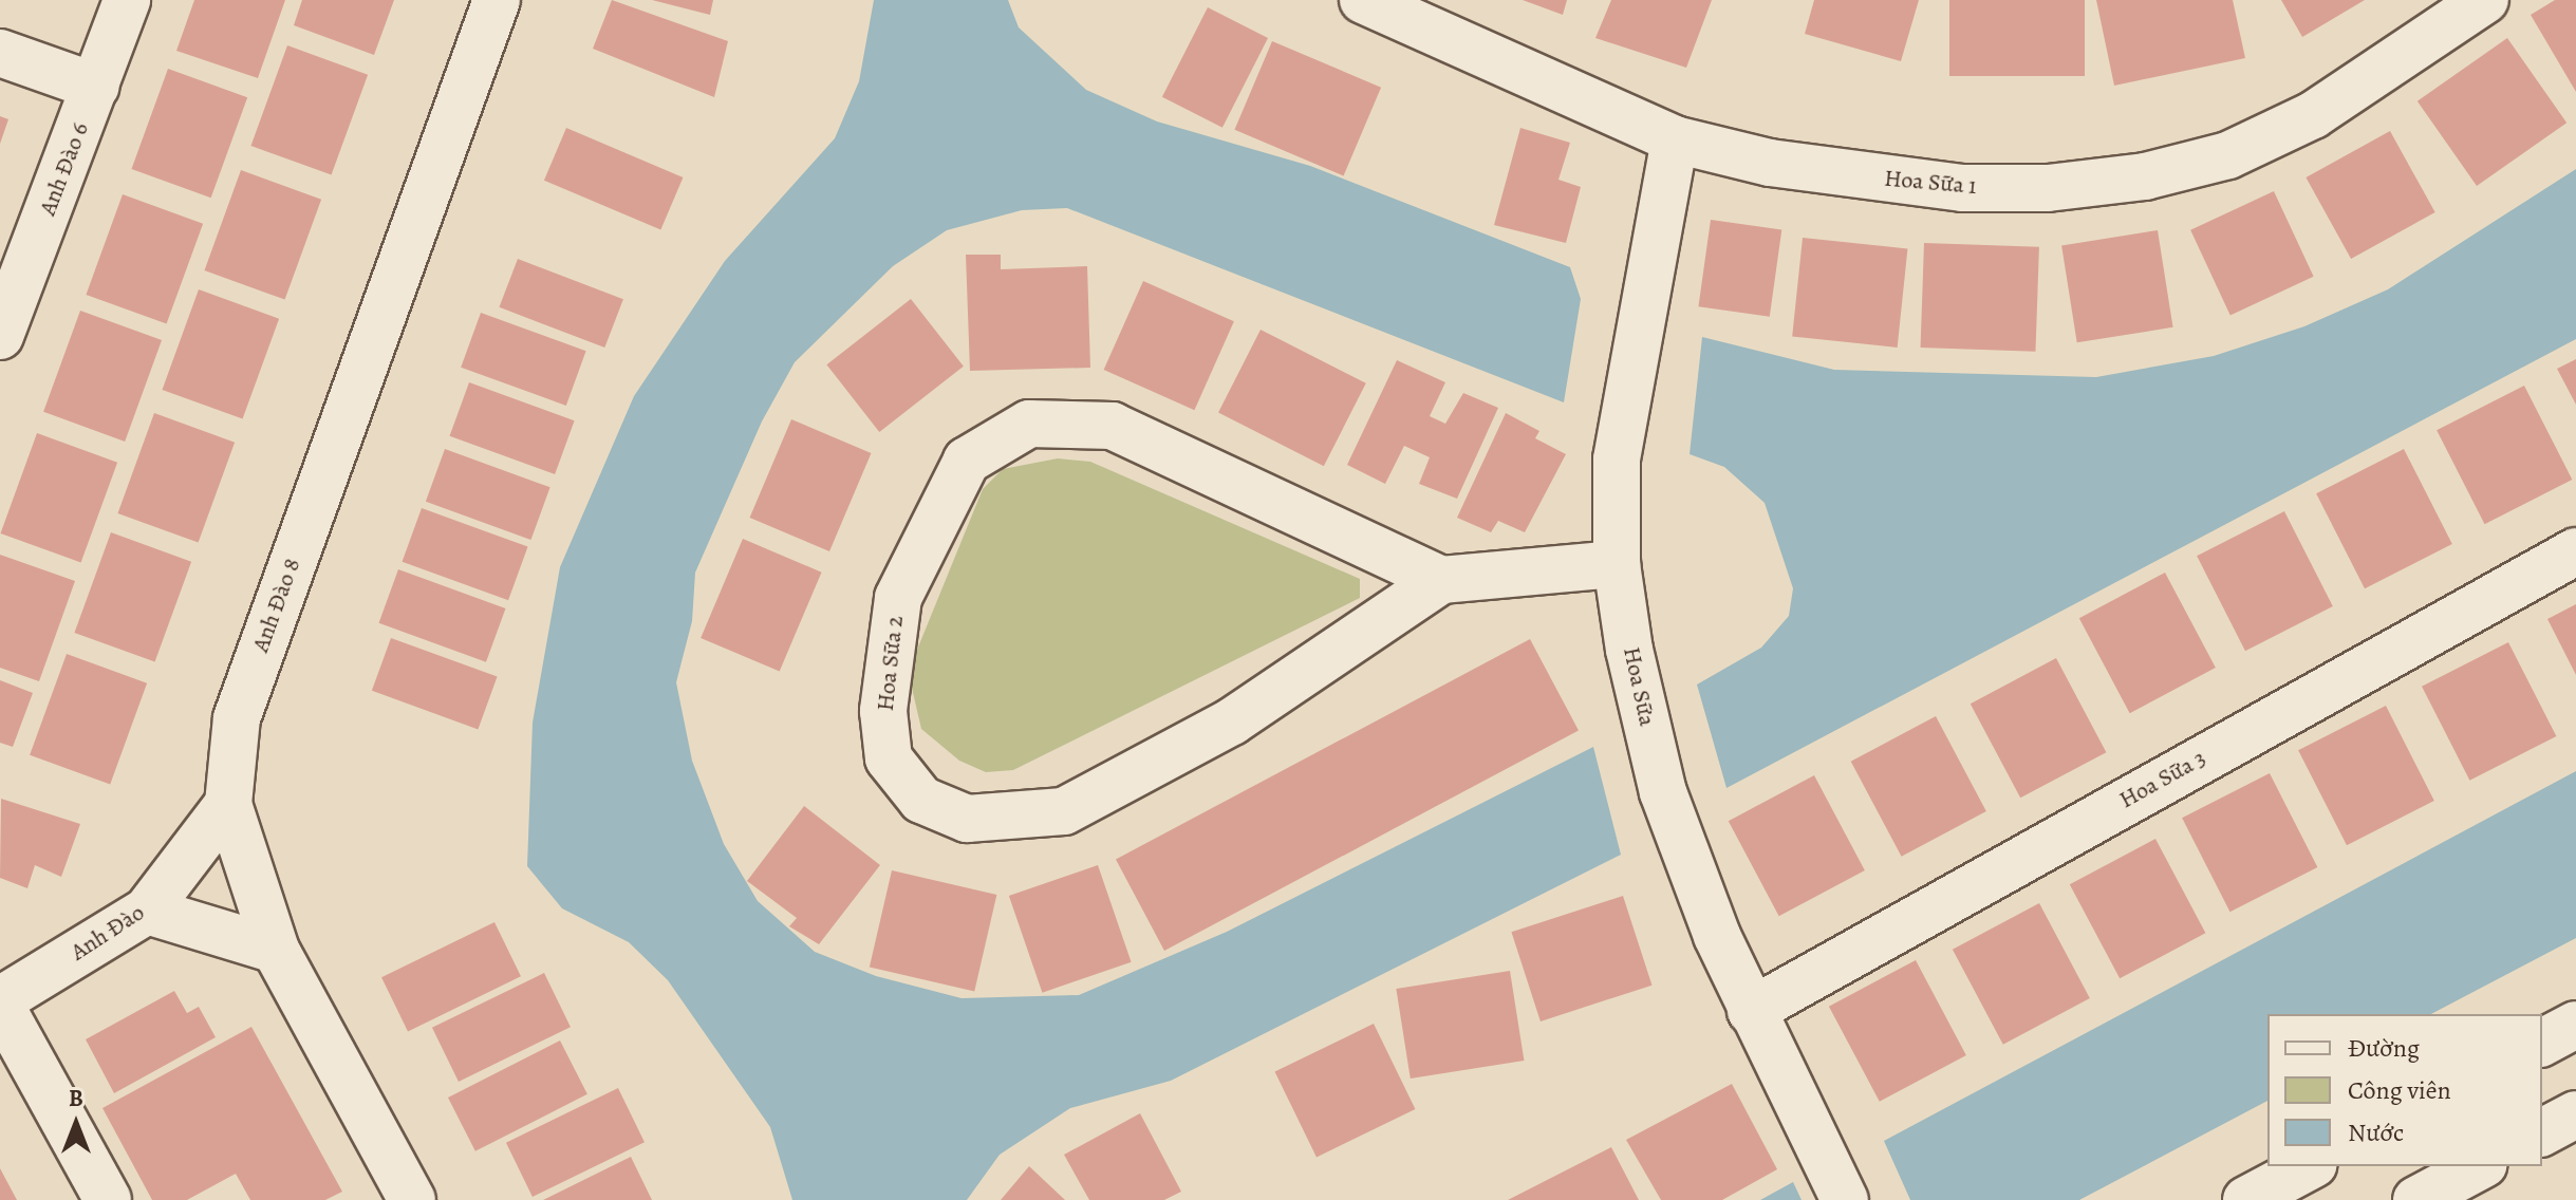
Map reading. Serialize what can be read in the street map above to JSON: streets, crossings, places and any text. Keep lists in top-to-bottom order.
{
  "streets": {
    "street": [
      "Anh Đào 6",
      "Hoa Sữa 1",
      "Anh Đào 8",
      "Hoa Sữa 2",
      "Hoa Sữa",
      "Hoa Sữa 3",
      "Anh Đào"
    ]
  },
  "crossings": [
    ["Hoa Sữa 1", "Hoa Sữa"],
    ["Anh Đào 8", "Anh Đào"],
    ["Hoa Sữa 2", "Hoa Sữa"],
    ["Hoa Sữa", "Hoa Sữa 3"]
  ],
  "legend": ["Đường", "Công viên", "Nước"],
  "north": "top"
}
